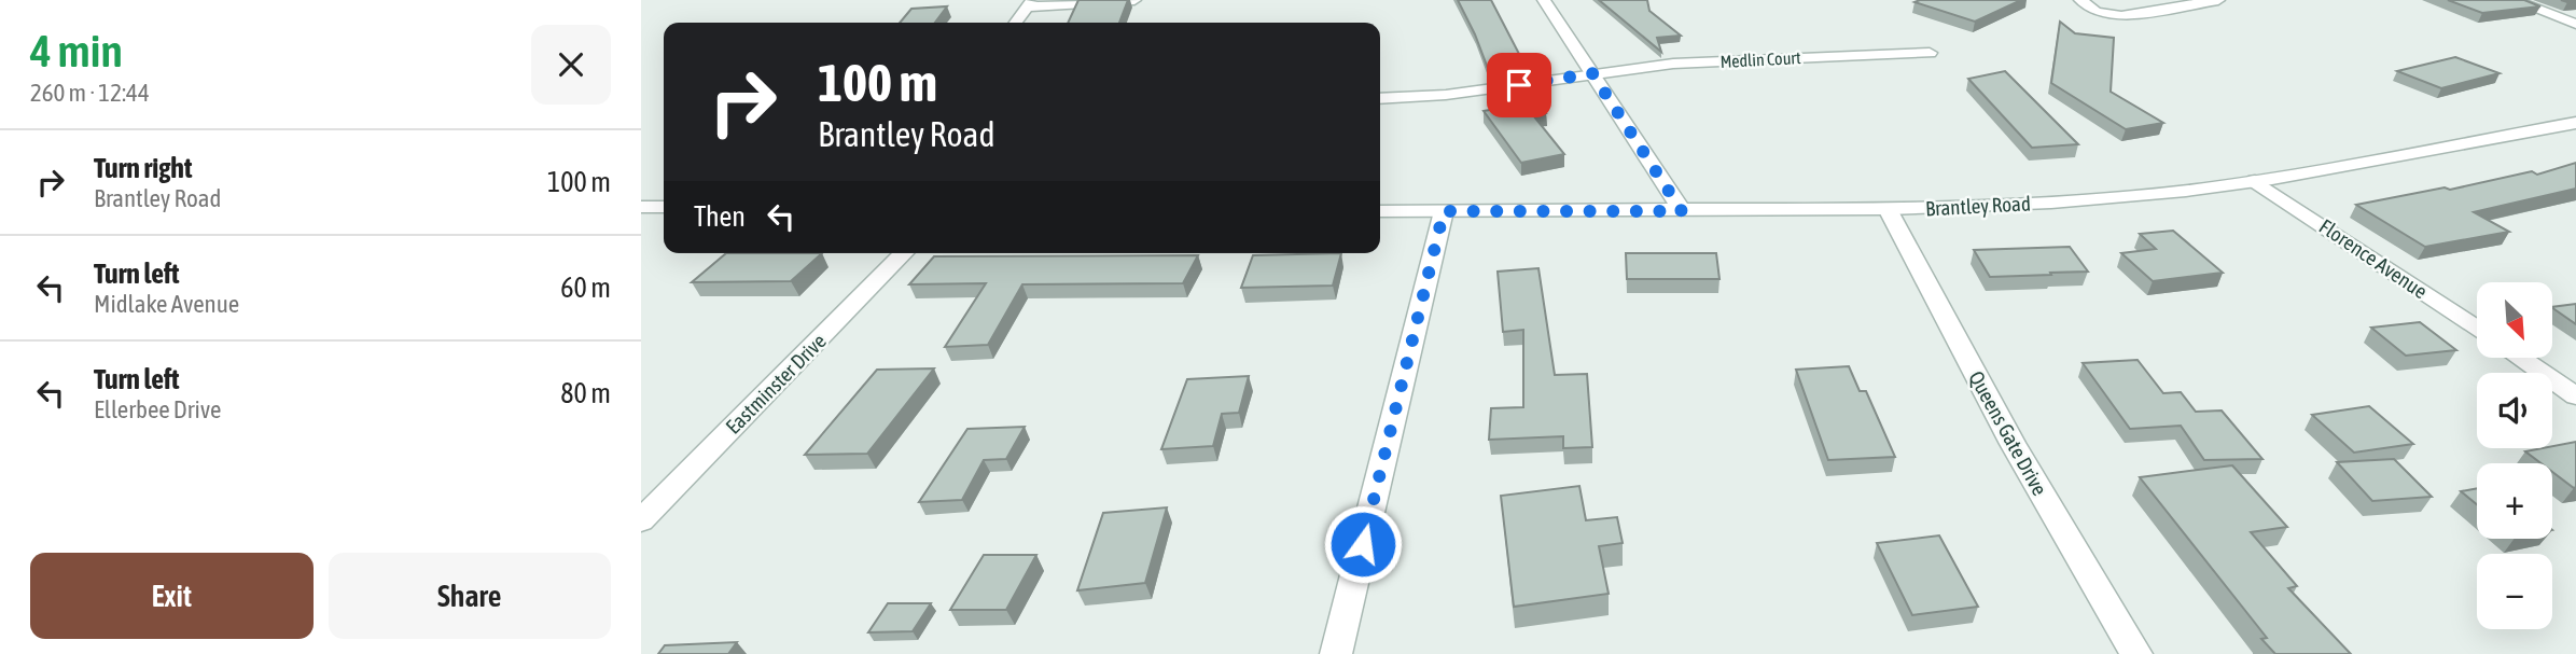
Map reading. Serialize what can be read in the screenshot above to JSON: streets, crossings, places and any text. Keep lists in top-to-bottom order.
{
  "streets": {
    "street": [
      "Medlin Court",
      "Brantley Road",
      "Florence Avenue",
      "Eastminster Drive",
      "Queens Gate Drive"
    ]
  },
  "crossings": [
    ["Brantley Road", "Florence Avenue"],
    ["Brantley Road", "Queens Gate Drive"]
  ],
  "north": "bottom right",
  "page": {
    "heading": ["4 min", "260 m · 12:44"],
    "turn": ["100 m", "Brantley Road"],
    "list": [
      {
        "name": "Turn right",
        "note": "Brantley Road",
        "value": "100 m"
      },
      {
        "name": "Turn left",
        "note": "Midlake Avenue",
        "value": "60 m"
      },
      {
        "name": "Turn left",
        "note": "Ellerbee Drive",
        "value": "80 m"
      }
    ],
    "then": "Then",
    "map_buttons": ["+", "−"],
    "buttons": ["Exit", "Share"]
  }
}
